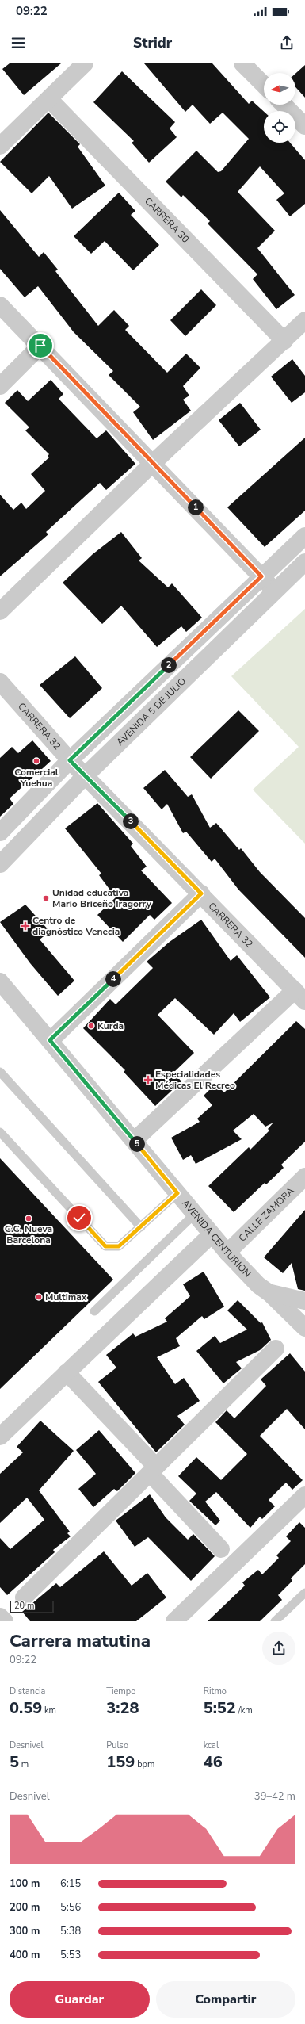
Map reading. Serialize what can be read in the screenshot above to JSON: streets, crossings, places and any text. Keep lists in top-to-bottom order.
{
  "streets": {
    "street": [
      "CARRERA 30",
      "AVENIDA 5 DE JULIO",
      "CARRERA 32",
      "CALLE ZAMORA",
      "AVENIDA CENTURIÓN"
    ]
  },
  "crossings": [
    ["AVENIDA 5 DE JULIO", "CARRERA 32"],
    ["CALLE ZAMORA", "AVENIDA CENTURIÓN"]
  ],
  "places": {
    "other": [
      "Comercial Yuehua",
      "Unidad educativa Mario Briceño Iragorry",
      "Kurda",
      "C.C. Nueva Barcelona",
      "Multimax"
    ],
    "health": ["Centro de diagnóstico Venecia", "Especialidades Médicas El Recreo"]
  },
  "scale_bar": "20 m",
  "north": "left",
  "page": {
    "status": "09:22",
    "header": "Stridr",
    "pins": [
      "1",
      "2",
      "3",
      "4",
      "5"
    ],
    "scale": "20 m",
    "heading": ["Carrera matutina", "09:22"],
    "stats": [
      ["Distancia", "0.59 km"],
      ["Tiempo", "3:28"],
      ["Ritmo", "5:52 /km"],
      ["Desnivel", "5 m"],
      ["Pulso", "159 bpm"],
      ["kcal", "46"]
    ],
    "chart": ["Desnivel", "39–42 m"],
    "list": [
      {
        "name": "100 m",
        "note": "6:15"
      },
      {
        "name": "200 m",
        "note": "5:56"
      },
      {
        "name": "300 m",
        "note": "5:38"
      },
      {
        "name": "400 m",
        "note": "5:53"
      }
    ],
    "buttons": ["Guardar", "Compartir"]
  }
}
